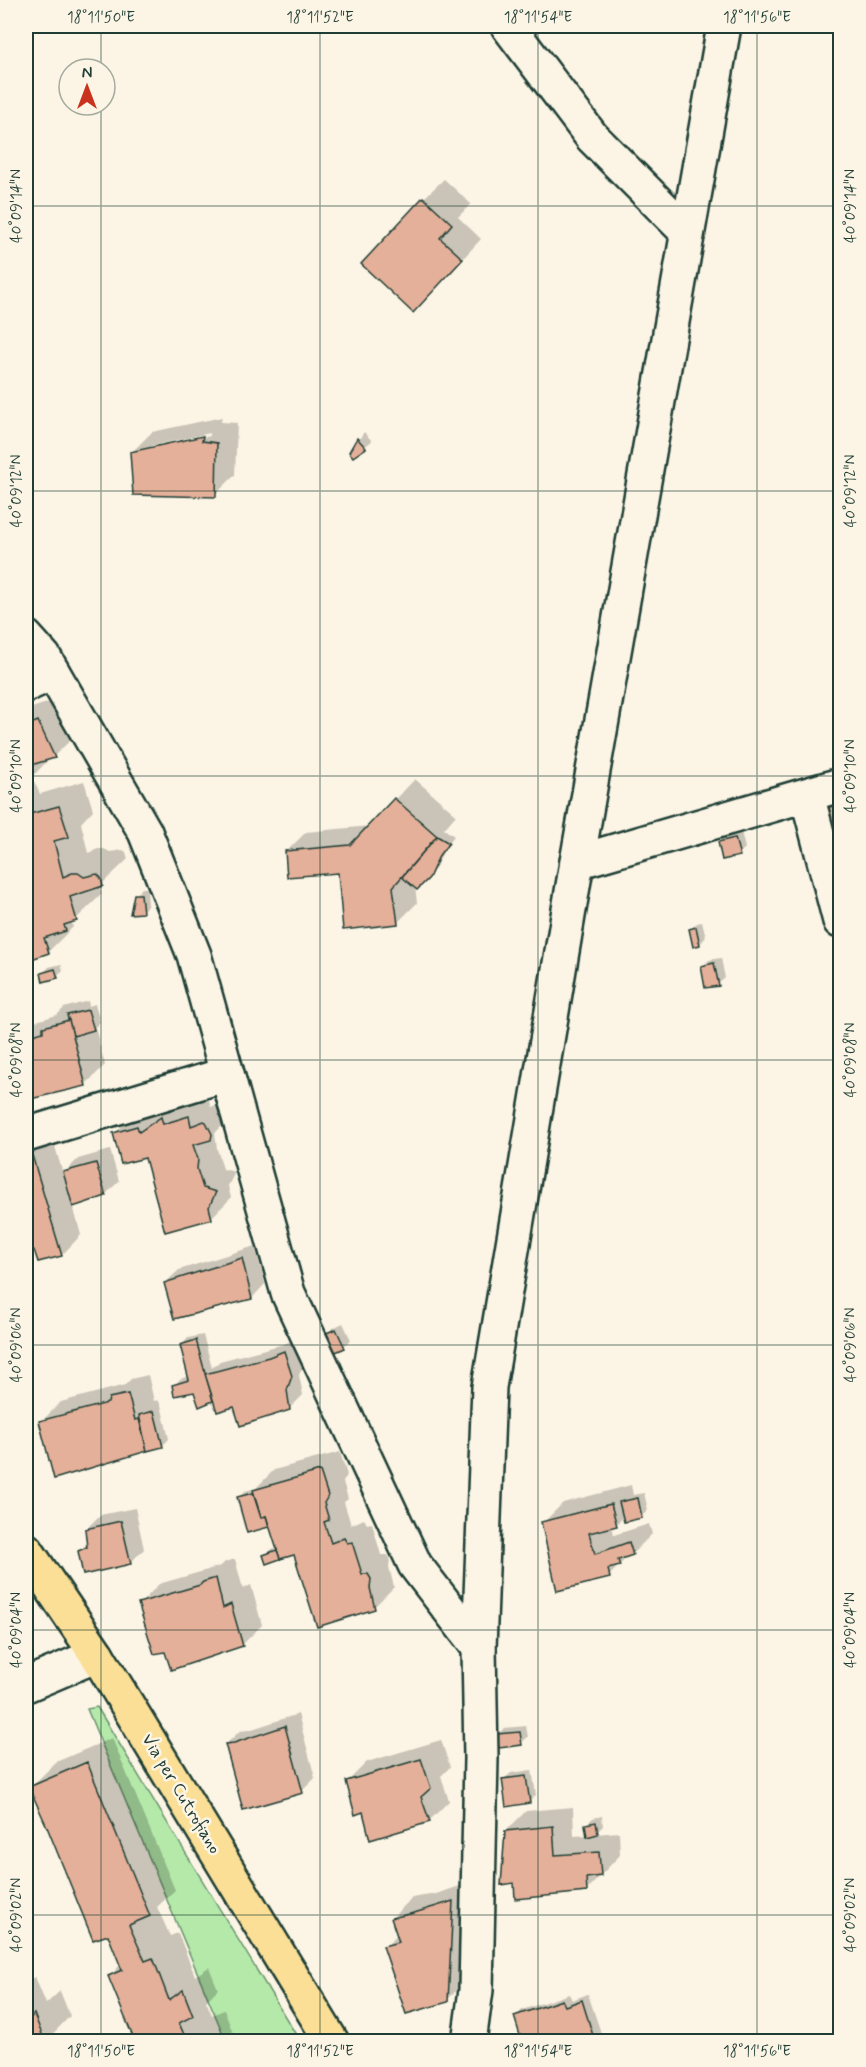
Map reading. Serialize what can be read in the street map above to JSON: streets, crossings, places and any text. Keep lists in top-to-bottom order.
{
  "streets": {
    "main road": ["Via per Cutrofiano"]
  },
  "north": "top",
  "coordinates": [
    "18°11'50\"E",
    "18°11'52\"E",
    "18°11'54\"E",
    "18°11'56\"E",
    "40°09'14\"N",
    "40°09'12\"N",
    "40°09'10\"N",
    "40°09'08\"N",
    "40°09'06\"N",
    "40°09'04\"N",
    "40°09'02\"N"
  ]
}
